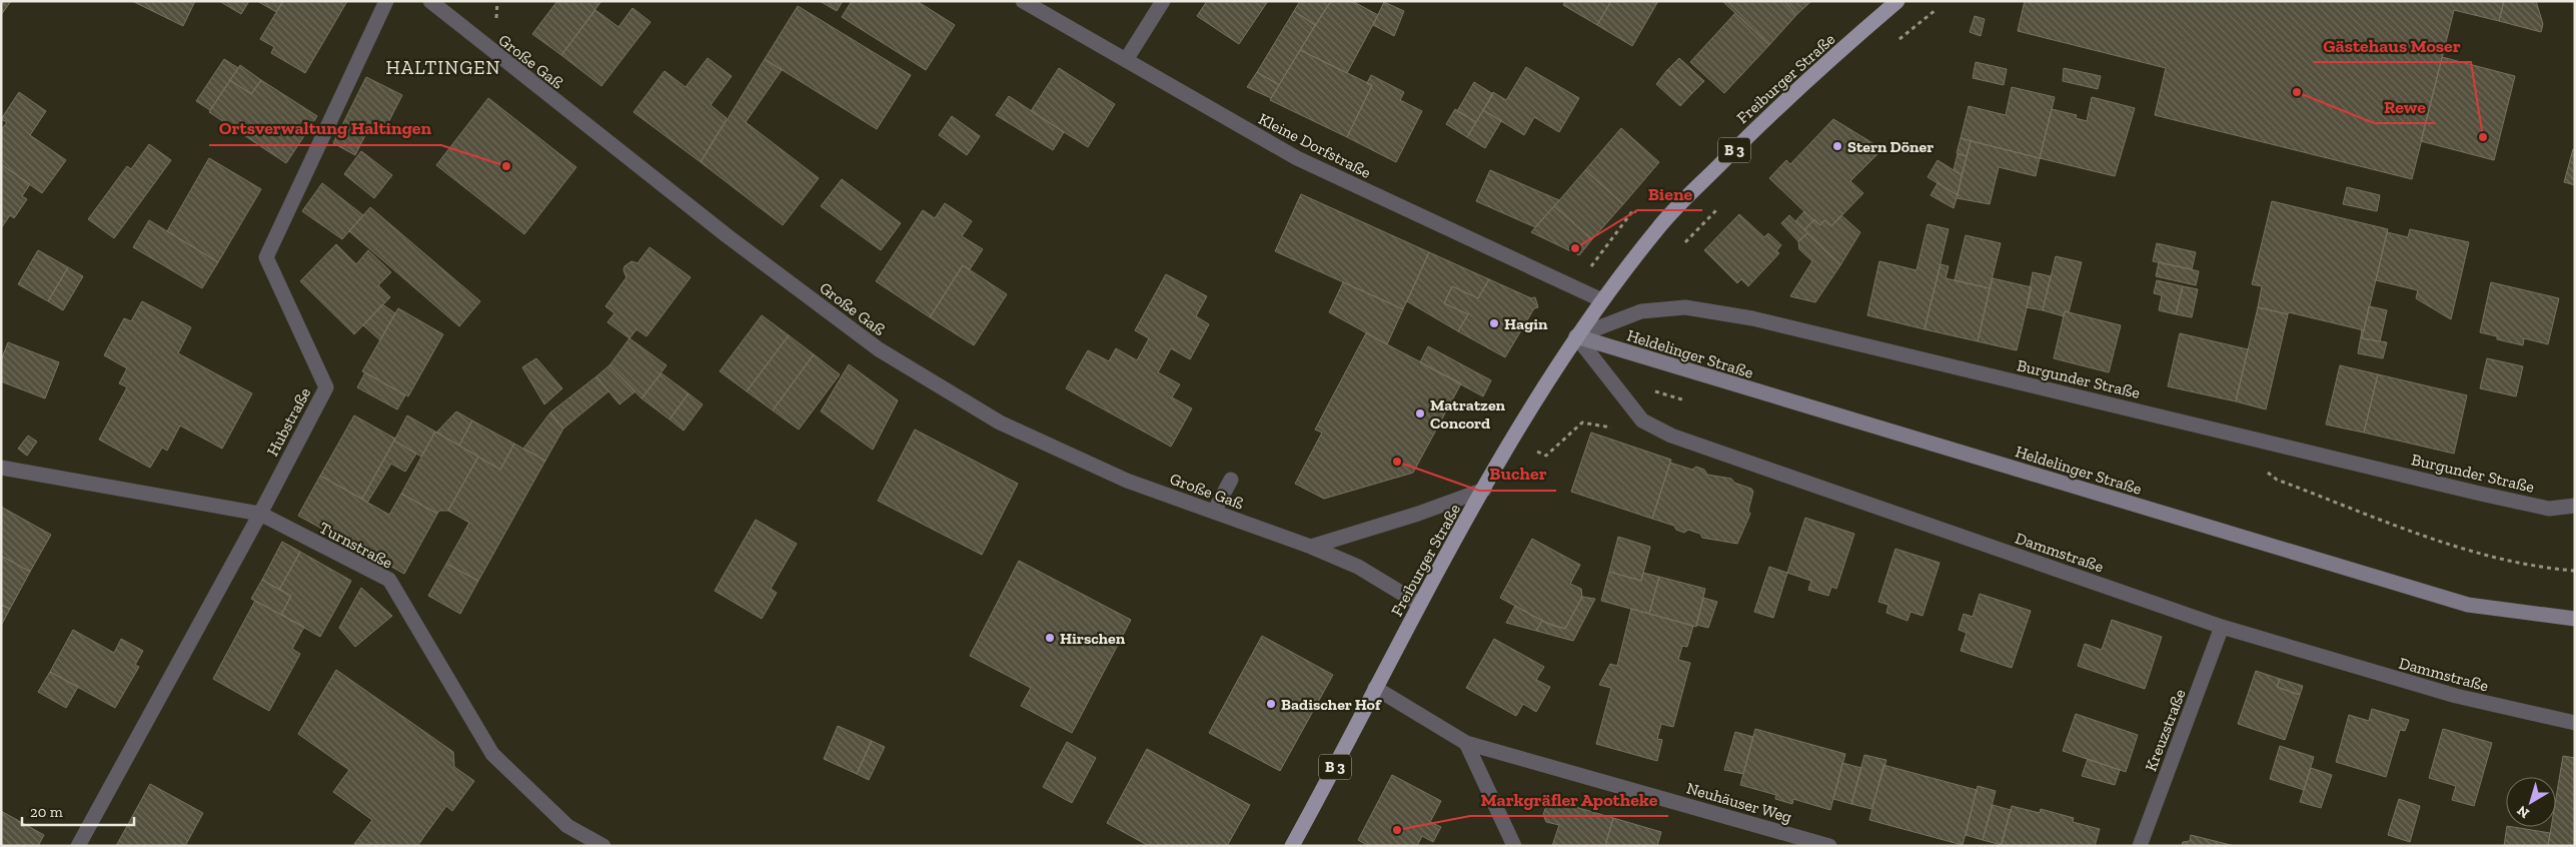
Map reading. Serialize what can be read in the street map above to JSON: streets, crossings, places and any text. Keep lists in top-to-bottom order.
{
  "streets": {
    "main road": ["Freiburger Straße", "B 3"],
    "street": [
      "Große Gaß",
      "Kleine Dorfstraße",
      "Heldelinger Straße",
      "Burgunder Straße",
      "Hubstraße",
      "Turnstraße",
      "Dammstraße",
      "Kreuzstraße",
      "Neuhäuser Weg"
    ]
  },
  "crossings": [
    ["Große Gaß", "Freiburger Straße"],
    ["Freiburger Straße", "Kleine Dorfstraße"],
    ["Freiburger Straße", "Heldelinger Straße"],
    ["Freiburger Straße", "Burgunder Straße"],
    ["Freiburger Straße", "Dammstraße"],
    ["Freiburger Straße", "Neuhäuser Weg"],
    ["Heldelinger Straße", "Burgunder Straße"],
    ["Heldelinger Straße", "Dammstraße"],
    ["Burgunder Straße", "Dammstraße"],
    ["Hubstraße", "Turnstraße"],
    ["Dammstraße", "Kreuzstraße"]
  ],
  "districts": ["HALTINGEN"],
  "places": [
    "Rewe",
    "Gästehaus Moser",
    "Stern Döner",
    "Ortsverwaltung Haltingen",
    "Biene",
    "Hagin",
    "Matratzen Concord",
    "Bucher",
    "Hirschen",
    "Badischer Hof",
    "Markgräfler Apotheke"
  ],
  "scale_bar": "20 m",
  "north": "bottom left"
}
